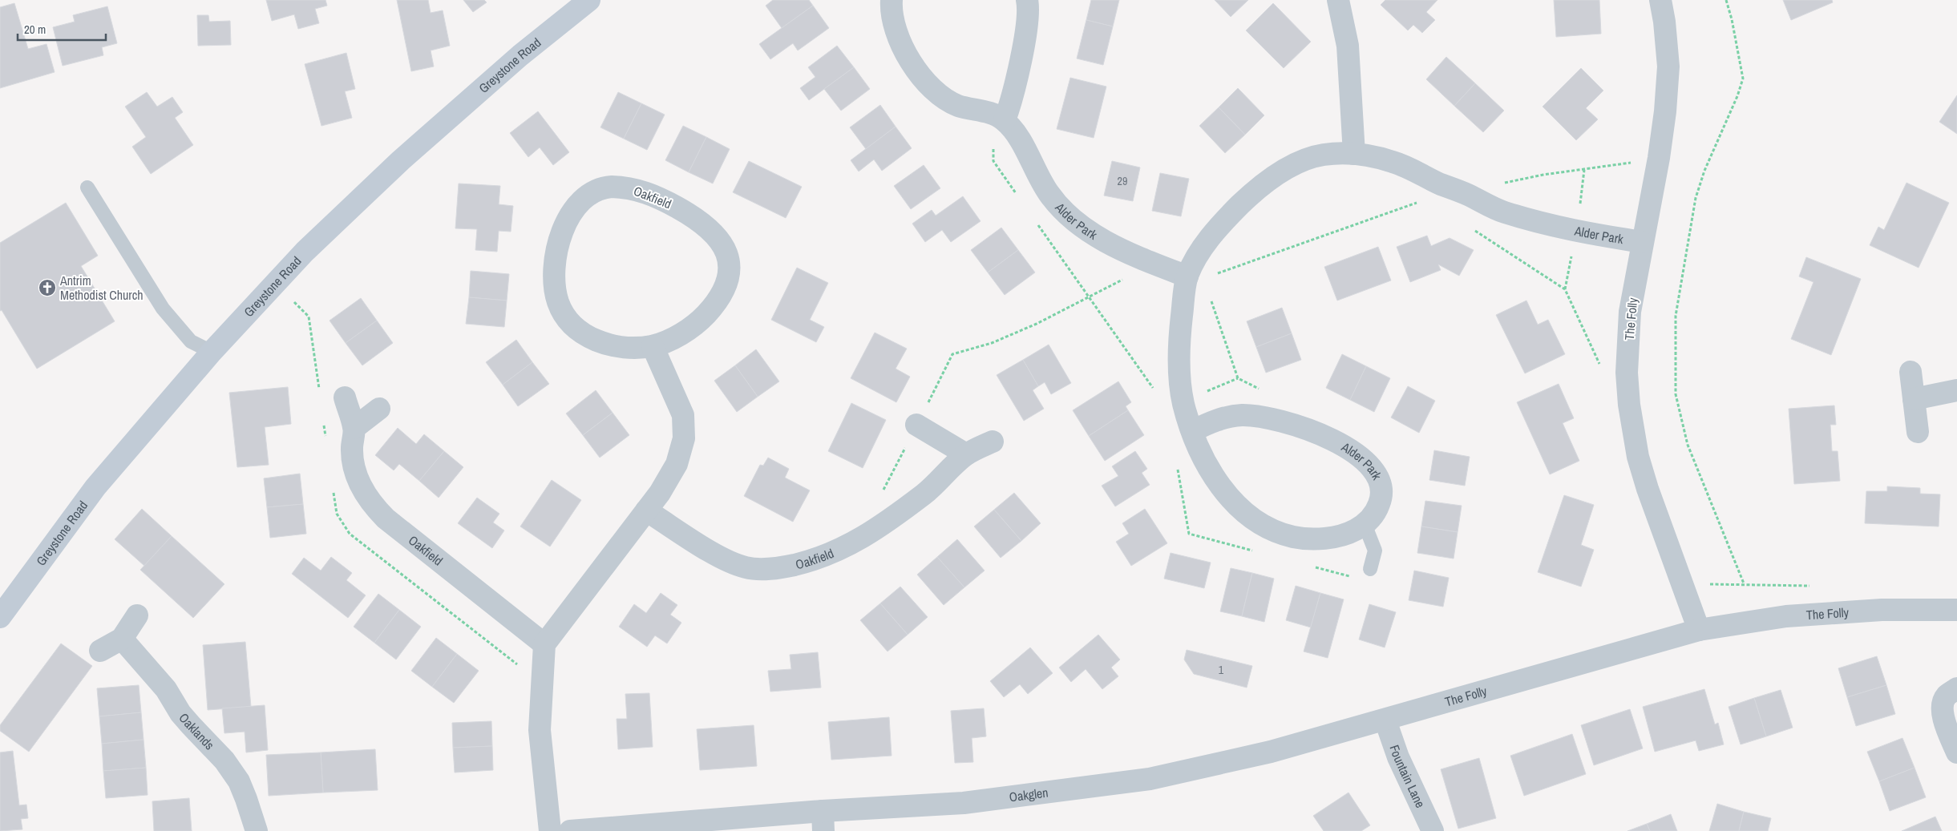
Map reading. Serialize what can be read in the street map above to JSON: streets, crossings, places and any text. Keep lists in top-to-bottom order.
{
  "streets": {
    "main road": ["Greystone Road"],
    "street": [
      "Oakfield",
      "Alder Park",
      "The Folly",
      "Oaklands",
      "Fountain Lane",
      "Oakglen"
    ]
  },
  "crossings": [
    ["Alder Park", "The Folly"],
    ["The Folly", "Fountain Lane"],
    ["The Folly", "Oakglen"]
  ],
  "places": {
    "church": ["Antrim Methodist Church"]
  },
  "house_numbers": ["29", "1"],
  "scale_bar": "20 m"
}
